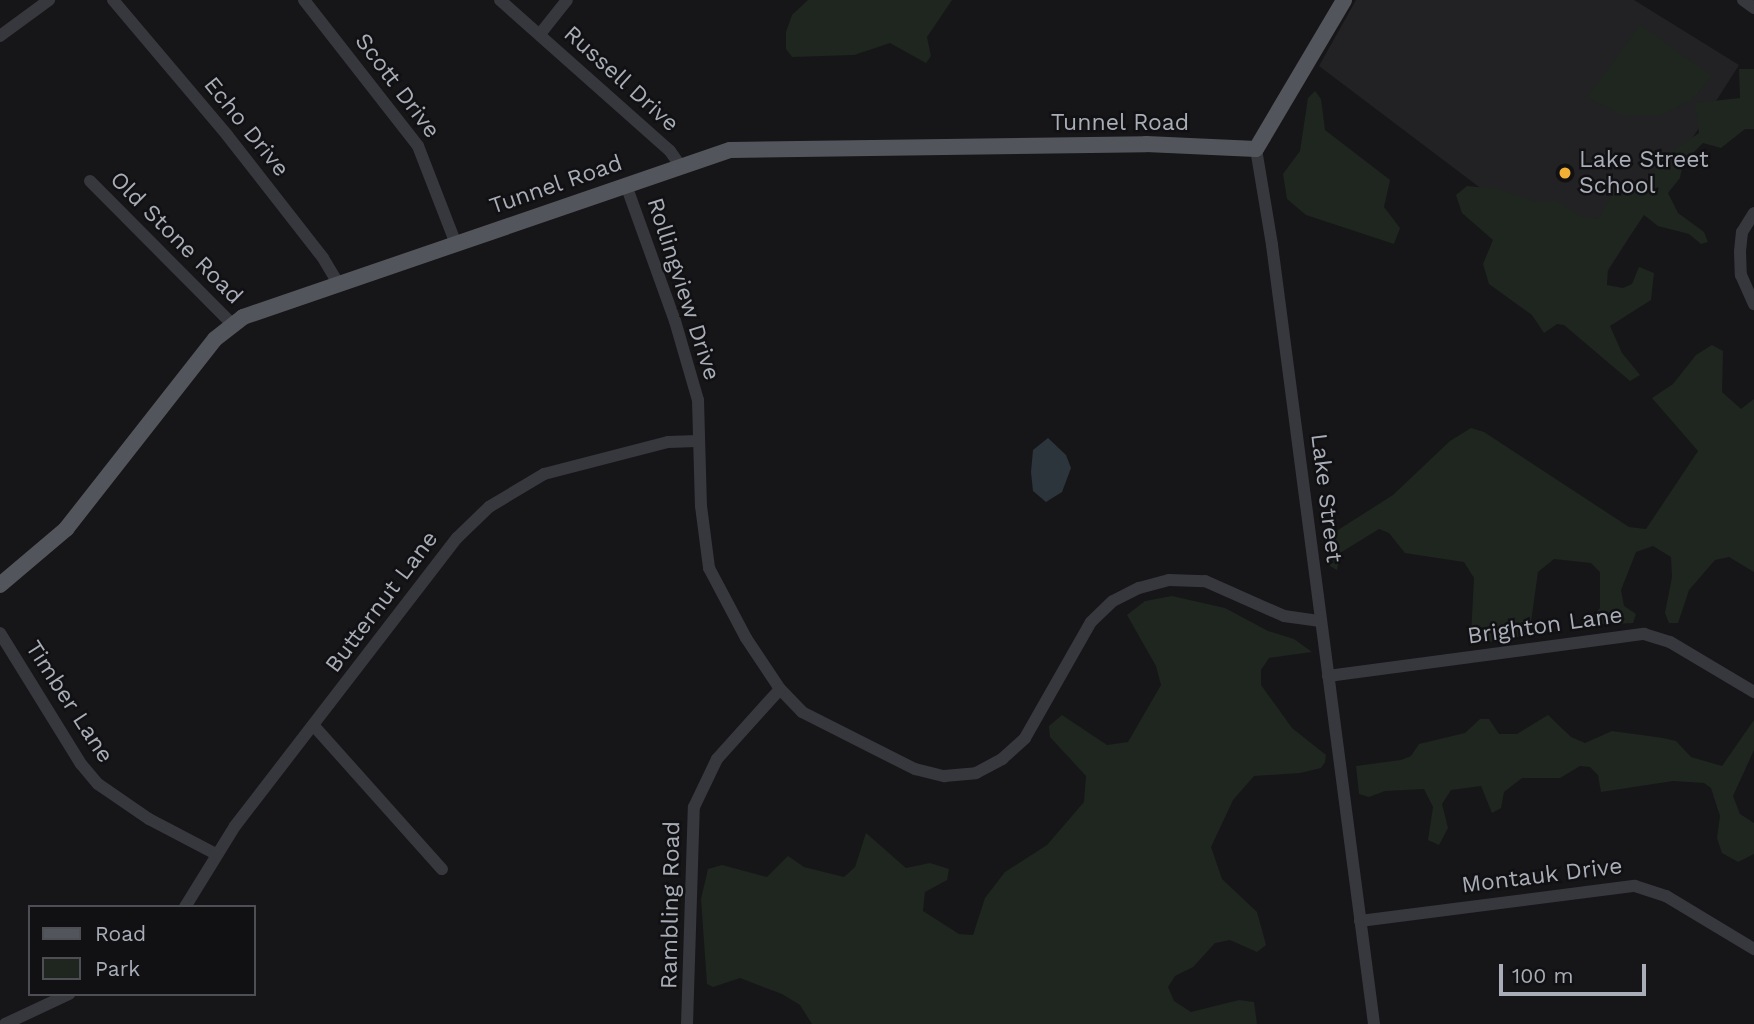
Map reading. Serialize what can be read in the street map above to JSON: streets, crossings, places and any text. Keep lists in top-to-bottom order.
{
  "streets": {
    "main road": ["Tunnel Road"],
    "street": [
      "Russell Drive",
      "Scott Drive",
      "Echo Drive",
      "Old Stone Road",
      "Rollingview Drive",
      "Lake Street",
      "Butternut Lane",
      "Brighton Lane",
      "Timber Lane",
      "Montauk Drive",
      "Rambling Road"
    ]
  },
  "crossings": [
    ["Russell Drive", "Tunnel Road"],
    ["Scott Drive", "Tunnel Road"],
    ["Tunnel Road", "Echo Drive"],
    ["Tunnel Road", "Old Stone Road"],
    ["Tunnel Road", "Rollingview Drive"],
    ["Tunnel Road", "Lake Street"],
    ["Rollingview Drive", "Lake Street"],
    ["Rollingview Drive", "Butternut Lane"],
    ["Rollingview Drive", "Rambling Road"],
    ["Lake Street", "Brighton Lane"],
    ["Lake Street", "Montauk Drive"],
    ["Butternut Lane", "Timber Lane"]
  ],
  "places": ["Lake Street School"],
  "legend": ["Road", "Park"],
  "scale_bar": "100 m"
}
